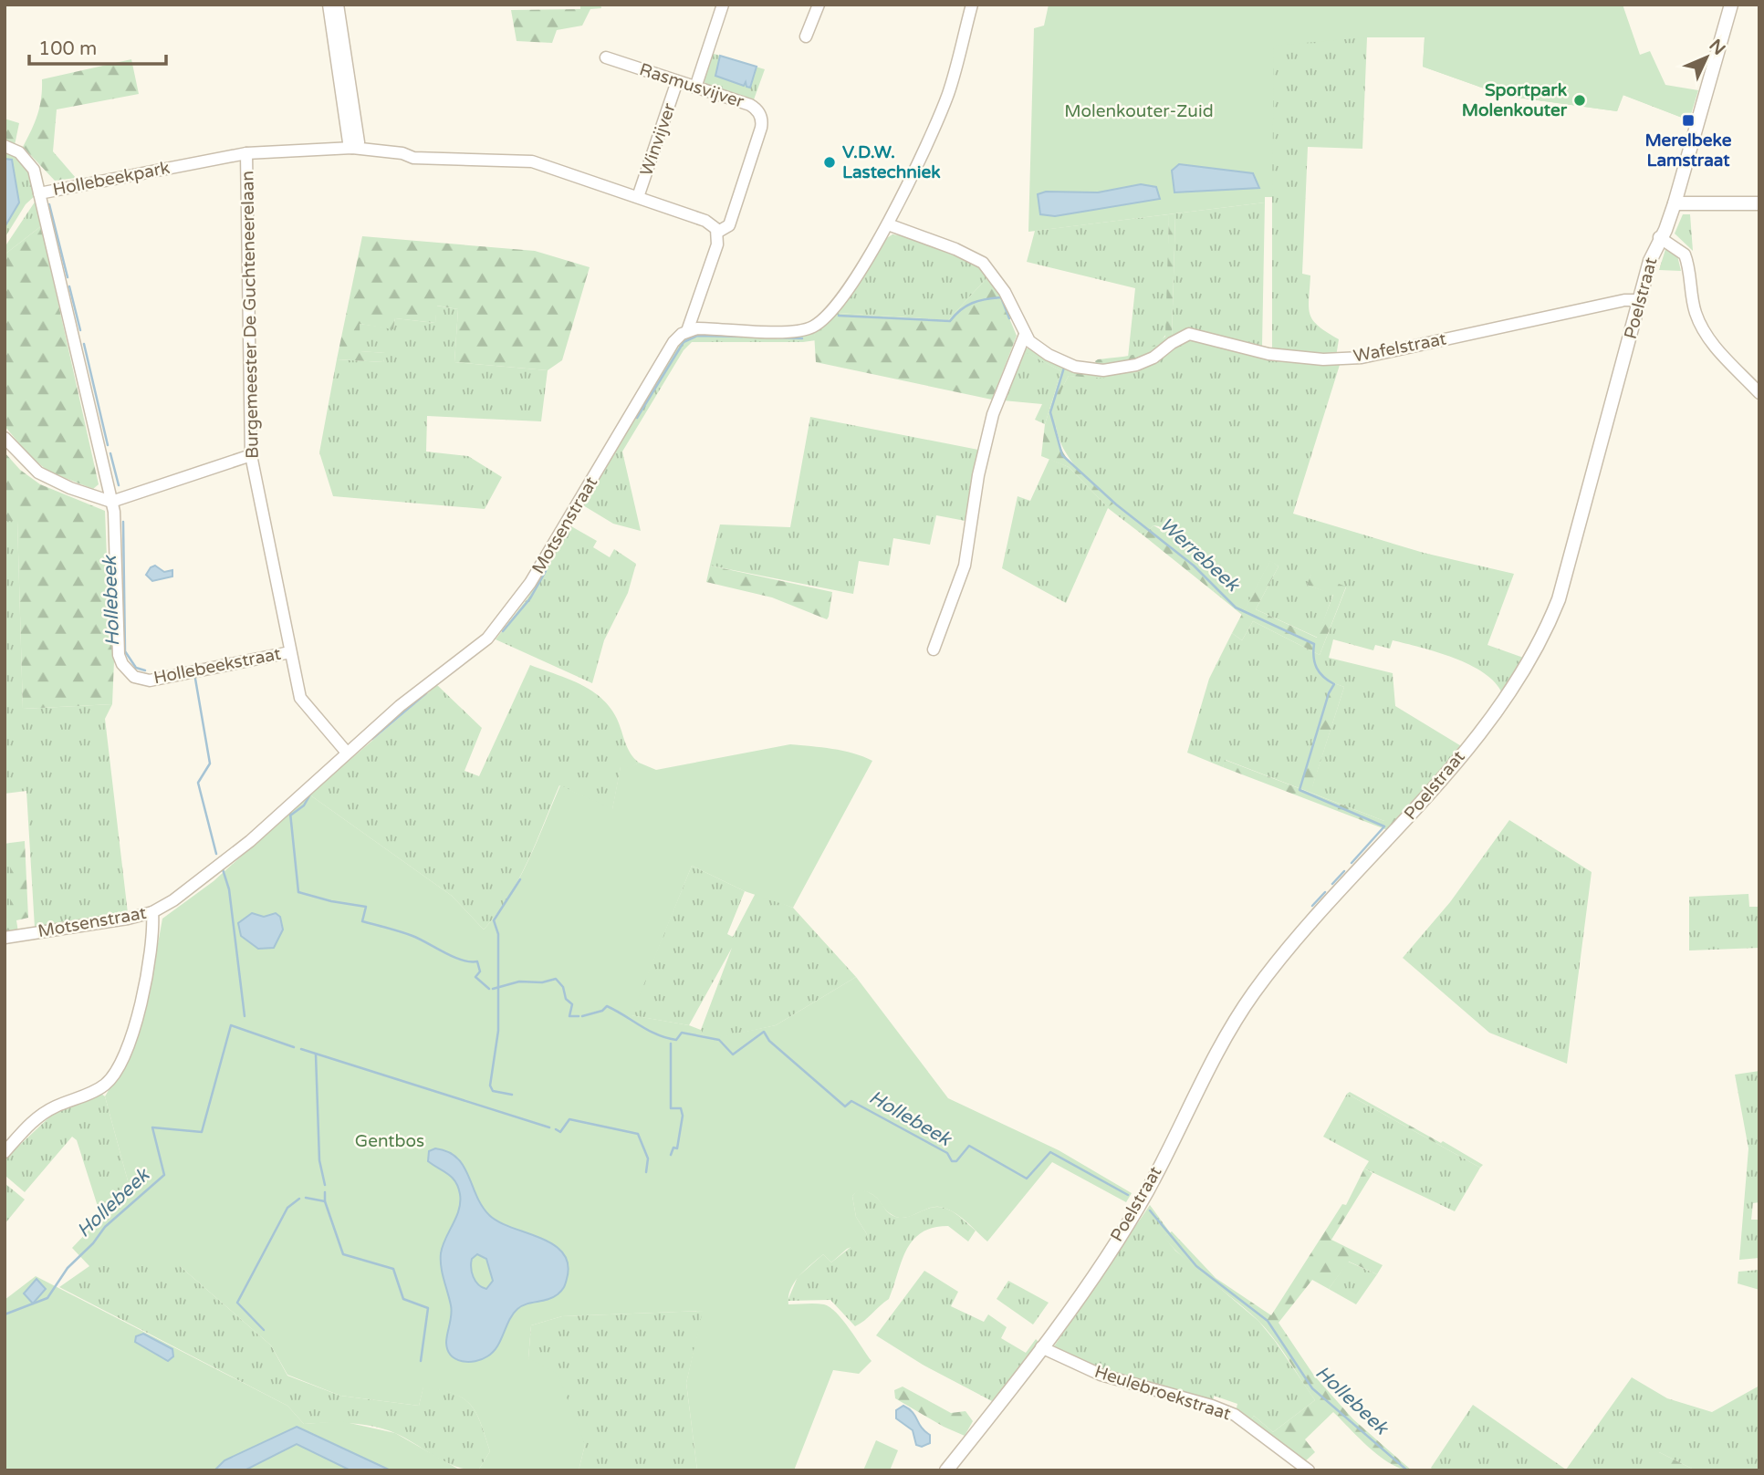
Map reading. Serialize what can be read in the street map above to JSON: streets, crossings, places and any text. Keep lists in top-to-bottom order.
{
  "streets": {
    "street": [
      "Rasmusvijver",
      "Winvijver",
      "Hollebeekpark",
      "Poelstraat",
      "Burgemeester De Guchteneerelaan",
      "Wafelstraat",
      "Motsenstraat",
      "Hollebeekstraat",
      "Heulebroekstraat"
    ]
  },
  "crossings": [
    ["Rasmusvijver", "Winvijver"],
    ["Rasmusvijver", "Burgemeester De Guchteneerelaan"],
    ["Winvijver", "Burgemeester De Guchteneerelaan"],
    ["Hollebeekpark", "Burgemeester De Guchteneerelaan"],
    ["Hollebeekpark", "Hollebeekstraat"],
    ["Poelstraat", "Wafelstraat"],
    ["Poelstraat", "Heulebroekstraat"],
    ["Burgemeester De Guchteneerelaan", "Motsenstraat"],
    ["Burgemeester De Guchteneerelaan", "Hollebeekstraat"]
  ],
  "water": ["Werrebeek", "Hollebeek"],
  "parks": ["Molenkouter-Zuid", "Gentbos"],
  "places": {
    "other": ["Sportpark Molenkouter", "V.D.W. Lastechniek"],
    "transit": ["Merelbeke Lamstraat"]
  },
  "scale_bar": "100 m",
  "north": "top right"
}
